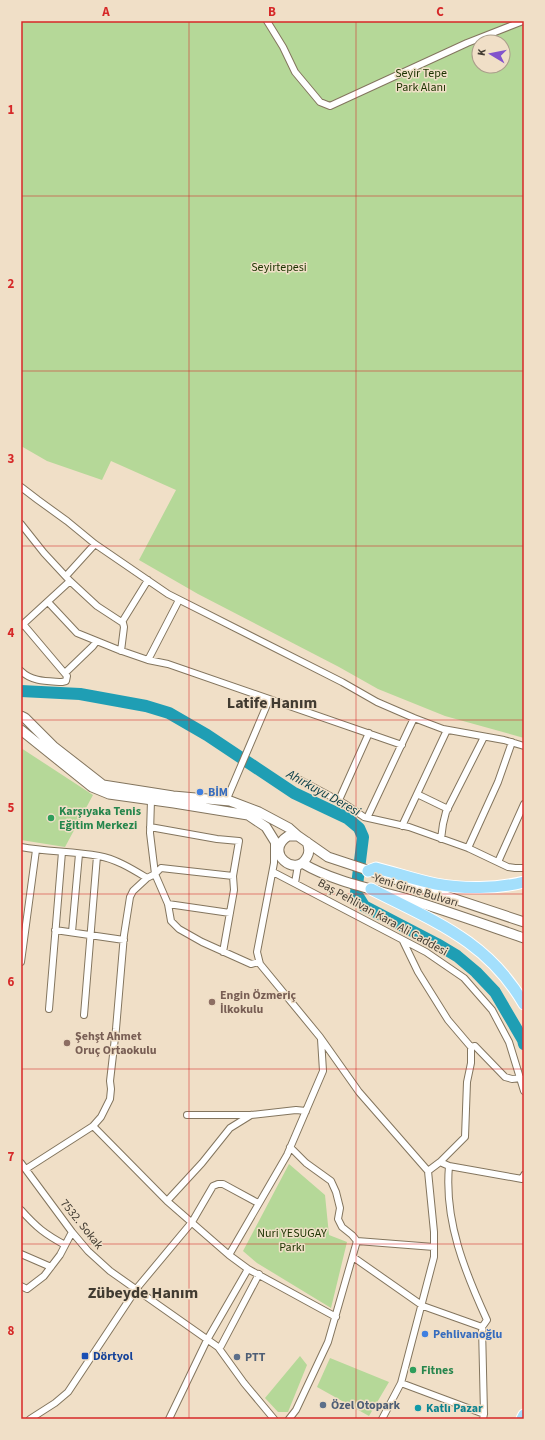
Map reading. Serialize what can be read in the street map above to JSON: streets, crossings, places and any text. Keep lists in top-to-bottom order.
{
  "streets": {
    "main road": ["Yeni Girne Bulvarı"],
    "street": ["Baş Pehlivan Kara Ali Caddesi", "7532. Sokak"]
  },
  "districts": ["Latife Hanım", "Zübeyde Hanım"],
  "water": ["Ahırkuyu Deresi"],
  "parks": ["Seyir Tepe Park Alanı", "Seyirtepesi", "Nuri YESUGAY Parkı"],
  "places": {
    "other": [
      "BİM",
      "Karşıyaka Tenis Eğitim Merkezi",
      "Engin Özmeriç İlkokulu",
      "Şehşt Ahmet Oruç Ortaokulu",
      "Pehlivanoğlu",
      "PTT",
      "Fitnes",
      "Özel Otopark",
      "Katlı Pazar"
    ],
    "transit": ["Dörtyol"]
  },
  "north": "left",
  "grid": {
    "columns": ["A", "B", "C"],
    "rows": [
      "1",
      "2",
      "3",
      "4",
      "5",
      "6",
      "7",
      "8"
    ]
  }
}
